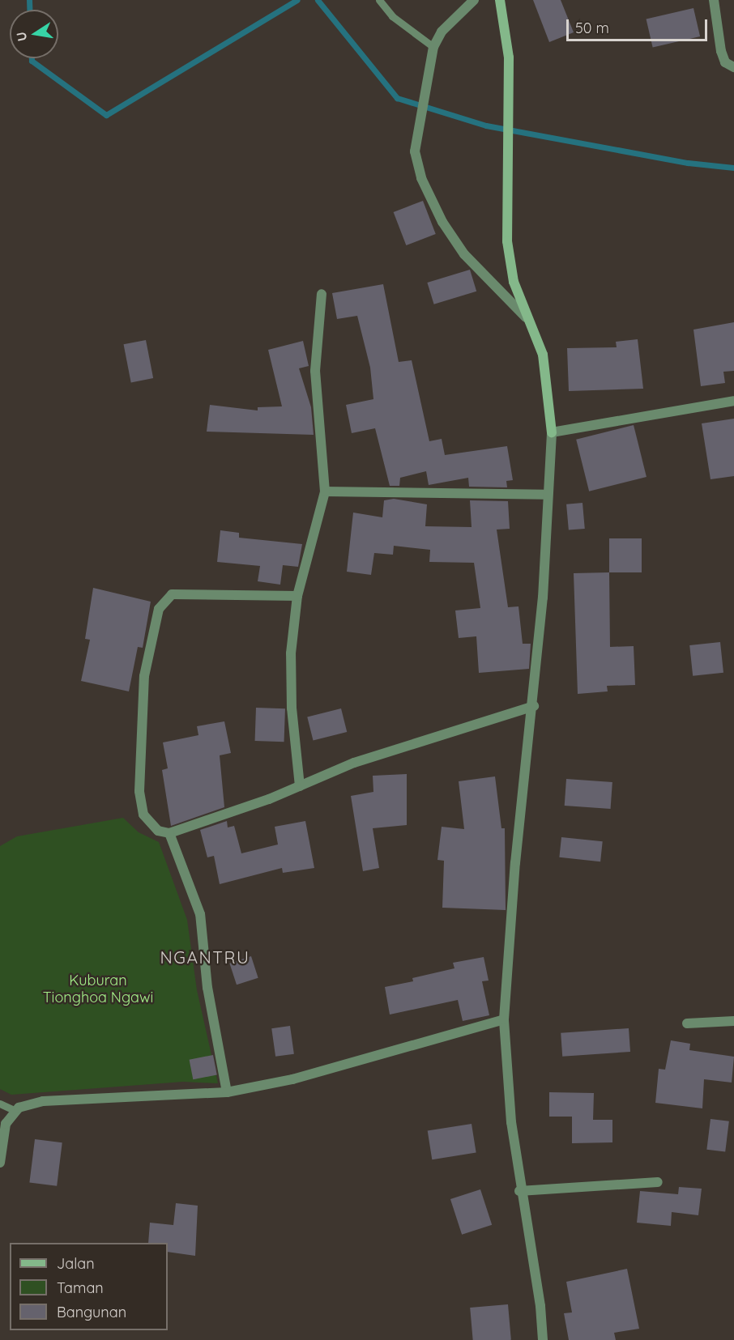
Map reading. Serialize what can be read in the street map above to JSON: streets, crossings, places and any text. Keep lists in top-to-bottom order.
{
  "districts": ["NGANTRU"],
  "parks": ["Kuburan Tionghoa Ngawi"],
  "legend": ["Jalan", "Taman", "Bangunan"],
  "scale_bar": "50 m",
  "north": "left"
}
